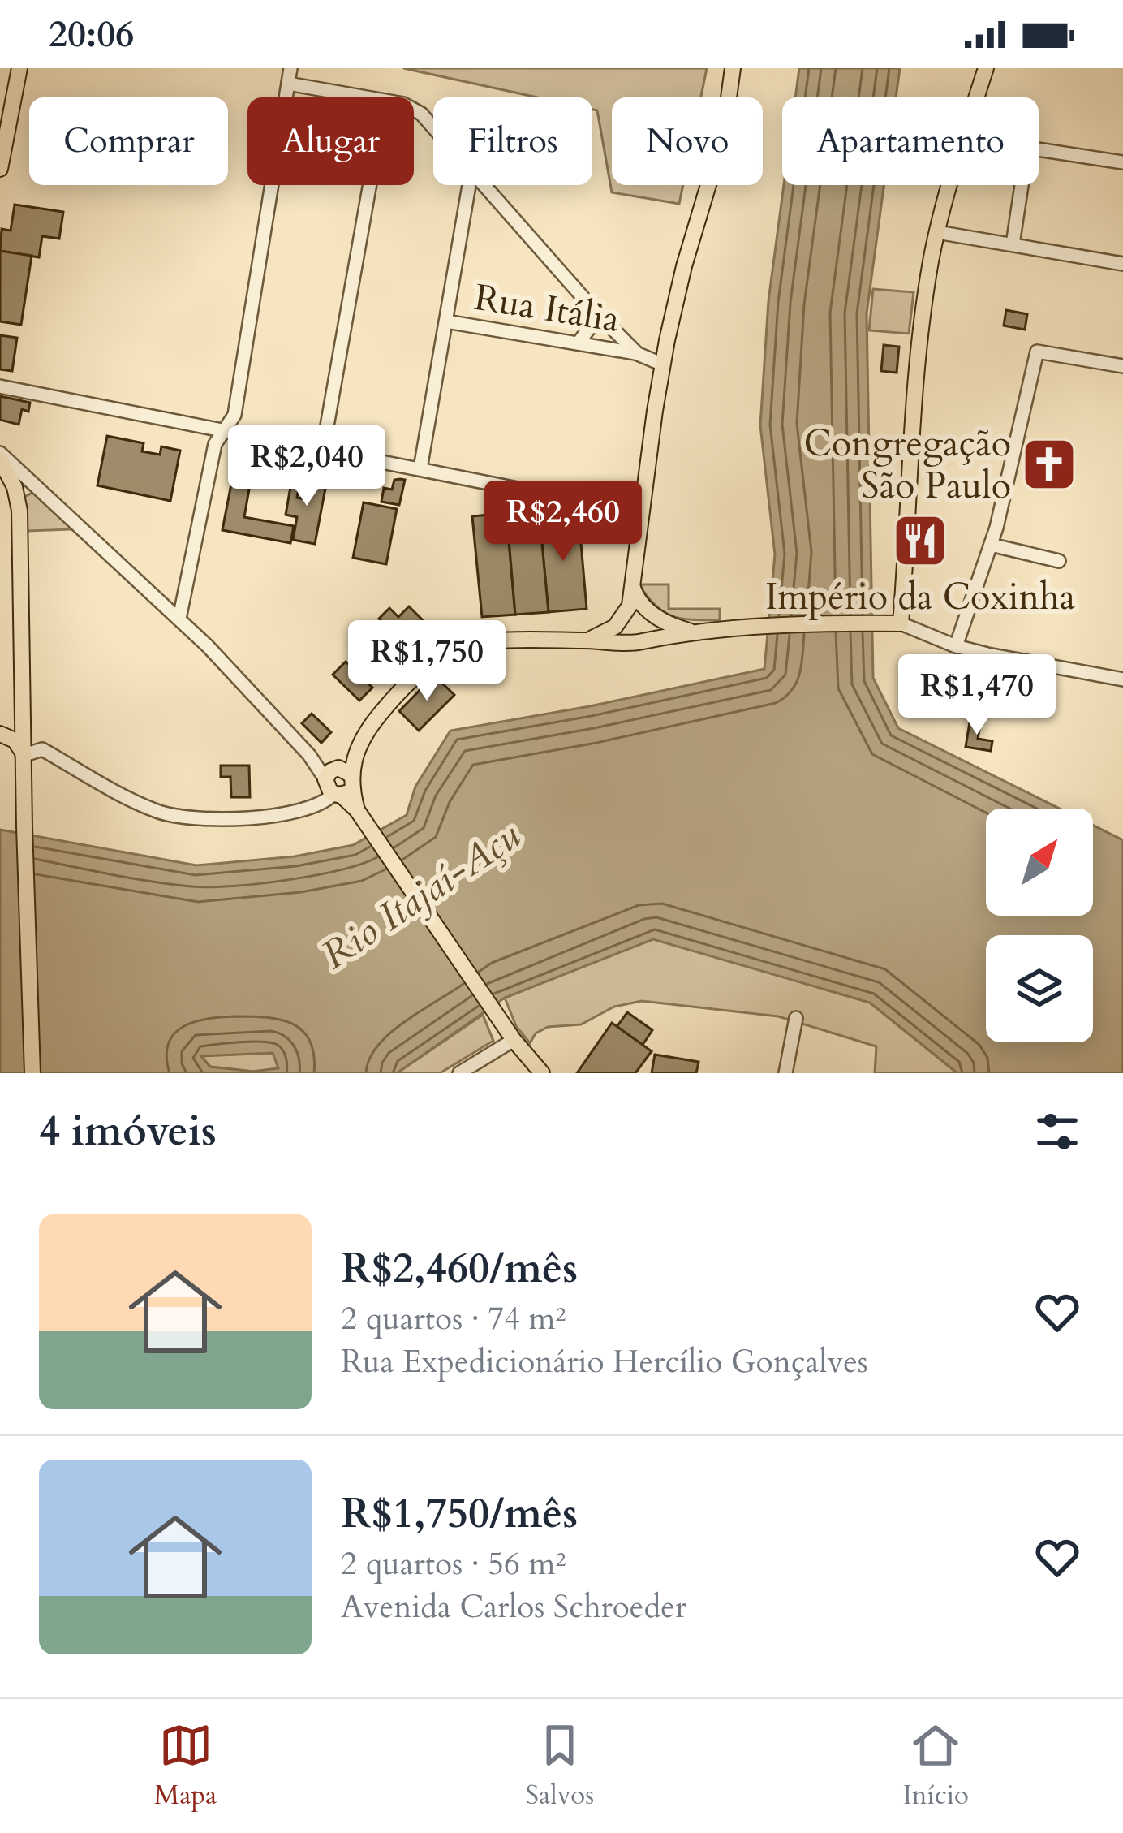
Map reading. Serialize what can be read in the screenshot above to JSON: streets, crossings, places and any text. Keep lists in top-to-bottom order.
{
  "streets": {
    "street": ["Rua Itália"]
  },
  "water": ["Rio Itajaí-Açu"],
  "places": {
    "church": ["Congregação São Paulo"],
    "restaurant": ["Império da Coxinha"]
  },
  "north": "top right",
  "page": {
    "status": "20:06",
    "chip": [
      "Comprar",
      "Alugar",
      "Filtros",
      "Novo",
      "Apartamento"
    ],
    "price": [
      "R$2,040",
      "R$2,460",
      "R$1,750",
      "R$1,470"
    ],
    "heading": "4 imóveis",
    "list": [
      {
        "name": "R$2,460/mês",
        "note": "2 quartos · 74 m² · Rua Expedicionário Hercílio Gonçalves"
      },
      {
        "name": "R$1,750/mês",
        "note": "2 quartos · 56 m² · Avenida Carlos Schroeder"
      }
    ],
    "tabs": ["Mapa", "Salvos", "Início"]
  }
}
